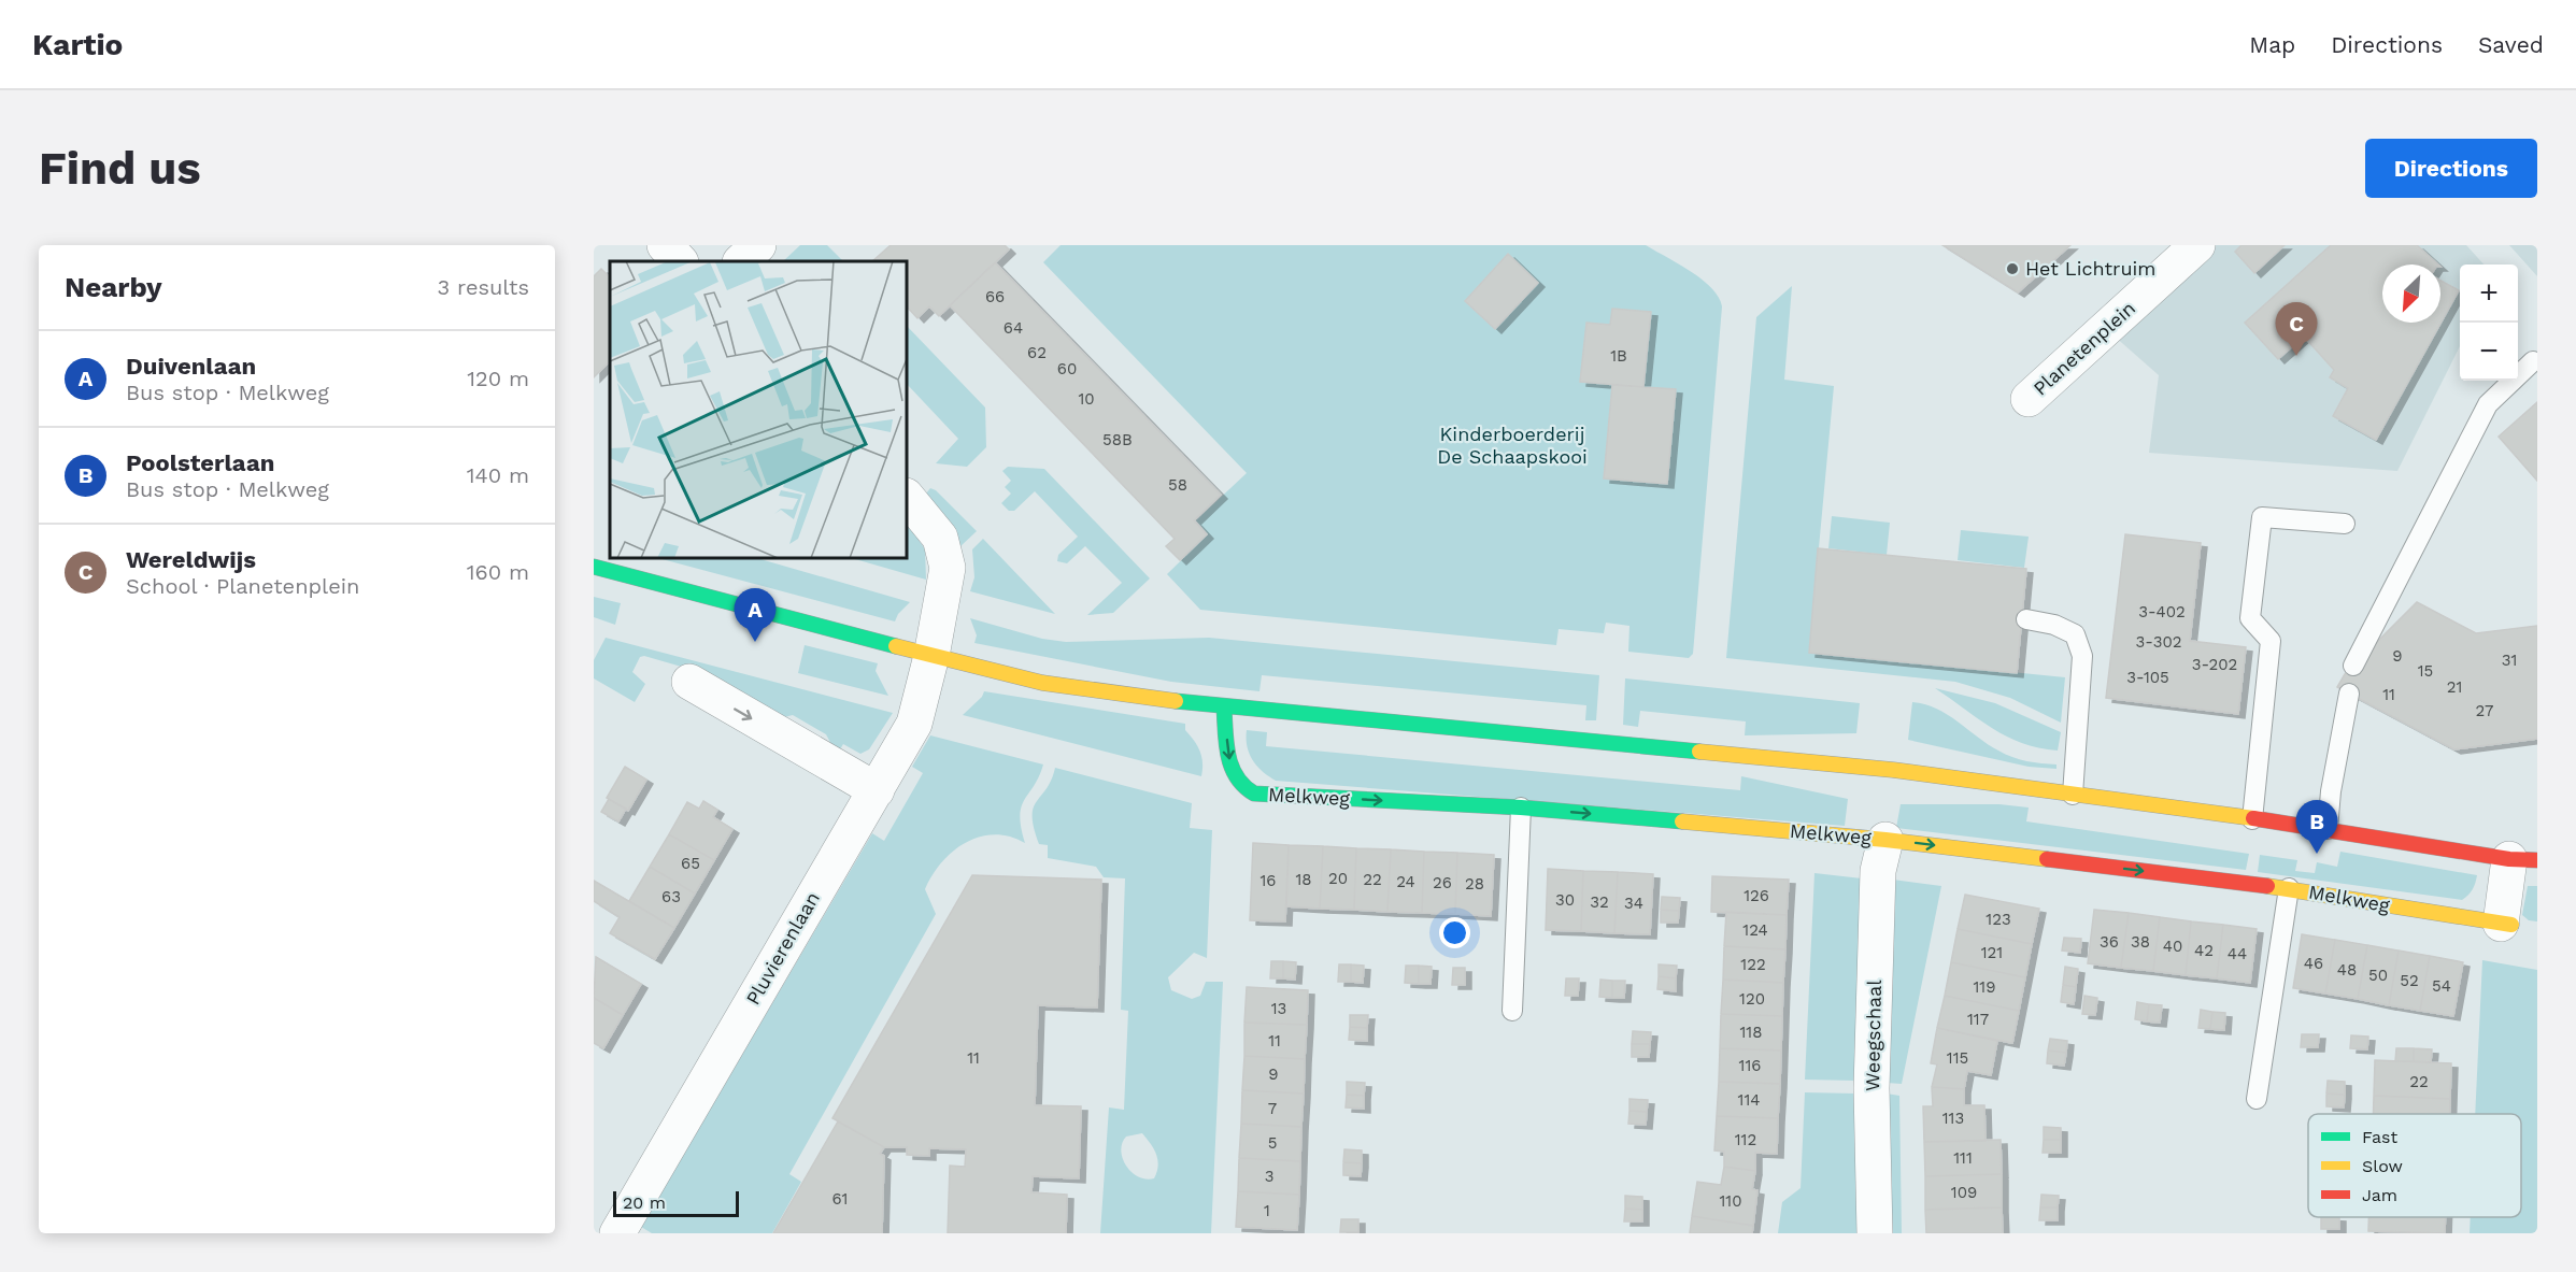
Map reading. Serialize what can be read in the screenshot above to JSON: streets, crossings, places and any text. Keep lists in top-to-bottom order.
{
  "streets": {
    "street": [
      "Planetenplein",
      "Melkweg",
      "Pluvierenlaan",
      "Weegschaal"
    ]
  },
  "crossings": [
    ["Melkweg", "Pluvierenlaan"],
    ["Melkweg", "Weegschaal"]
  ],
  "parks": ["Kinderboerderij De Schaapskooi"],
  "places": ["Het Lichtruim"],
  "house_numbers": [
    "66",
    "64",
    "62",
    "1B",
    "60",
    "10",
    "58B",
    "58",
    "3-402",
    "3-302",
    "9",
    "31",
    "3-202",
    "15",
    "3-105",
    "21",
    "11",
    "27",
    "65",
    "20",
    "18",
    "22",
    "16",
    "24",
    "26",
    "28",
    "126",
    "63",
    "30",
    "32",
    "34",
    "123",
    "124",
    "36",
    "38",
    "40",
    "42",
    "121",
    "44",
    "46",
    "122",
    "48",
    "50",
    "52",
    "54",
    "119",
    "120",
    "13",
    "117",
    "118",
    "11",
    "11",
    "115",
    "116",
    "9",
    "22",
    "114",
    "7",
    "113",
    "112",
    "5",
    "111",
    "3",
    "109",
    "61",
    "110",
    "1"
  ],
  "legend": ["Fast", "Slow", "Jam"],
  "scale_bar": "20 m",
  "north": "bottom left",
  "page": {
    "header": "Kartio",
    "nav": ["Map", "Directions", "Saved"],
    "buttons": "Directions",
    "title": "Find us",
    "heading": ["Nearby", "3 results"],
    "map_buttons": ["+", "−"],
    "pins": ["C", "A", "B"],
    "list": [
      {
        "mark": "A",
        "name": "Duivenlaan",
        "note": "Bus stop · Melkweg",
        "value": "120 m"
      },
      {
        "mark": "B",
        "name": "Poolsterlaan",
        "note": "Bus stop · Melkweg",
        "value": "140 m"
      },
      {
        "mark": "C",
        "name": "Wereldwijs",
        "note": "School · Planetenplein",
        "value": "160 m"
      }
    ],
    "scale": "20 m"
  }
}
